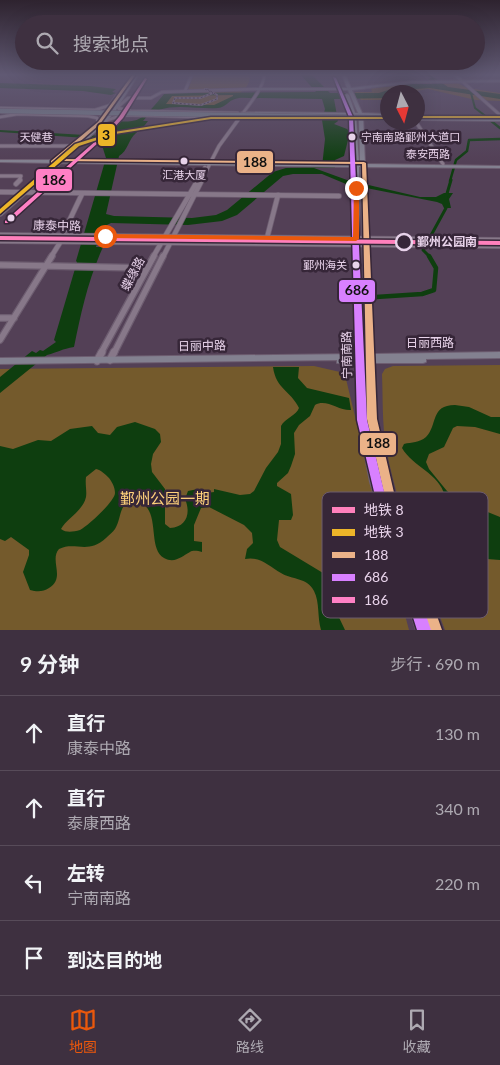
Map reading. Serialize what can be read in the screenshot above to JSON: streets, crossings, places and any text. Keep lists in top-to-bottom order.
{
  "streets": {
    "main road": [
      "泰安西路",
      "日丽西路",
      "日丽中路",
      "宁南南路"
    ],
    "street": ["天健巷", "康泰中路", "蝶缘路"]
  },
  "crossings": [
    ["泰安西路", "蝶缘路"],
    ["泰安西路", "宁南南路"],
    ["康泰中路", "蝶缘路"],
    ["蝶缘路", "日丽中路"],
    ["日丽西路", "日丽中路"],
    ["日丽西路", "宁南南路"],
    ["日丽中路", "宁南南路"]
  ],
  "parks": ["鄞州公园一期"],
  "places": [
    "宁南南路鄞州大道口",
    "汇港大厦",
    "鄞州公园南",
    "鄞州海关"
  ],
  "lines": [
    "transit line 188",
    "transit line 686",
    "transit line 186",
    "metro line 3",
    "metro line 8"
  ],
  "legend": [
    "地铁 8",
    "地铁 3",
    "188",
    "686",
    "186"
  ],
  "north": "bottom",
  "page": {
    "search": "搜索地点",
    "heading": ["9 分钟", "步行 · 690 m"],
    "list": [
      ["直行", "康泰中路", "130 m"],
      ["直行", "泰康西路", "340 m"],
      ["左转", "宁南南路", "220 m"],
      "到达目的地"
    ],
    "nav": ["地图", "路线", "收藏"]
  }
}
